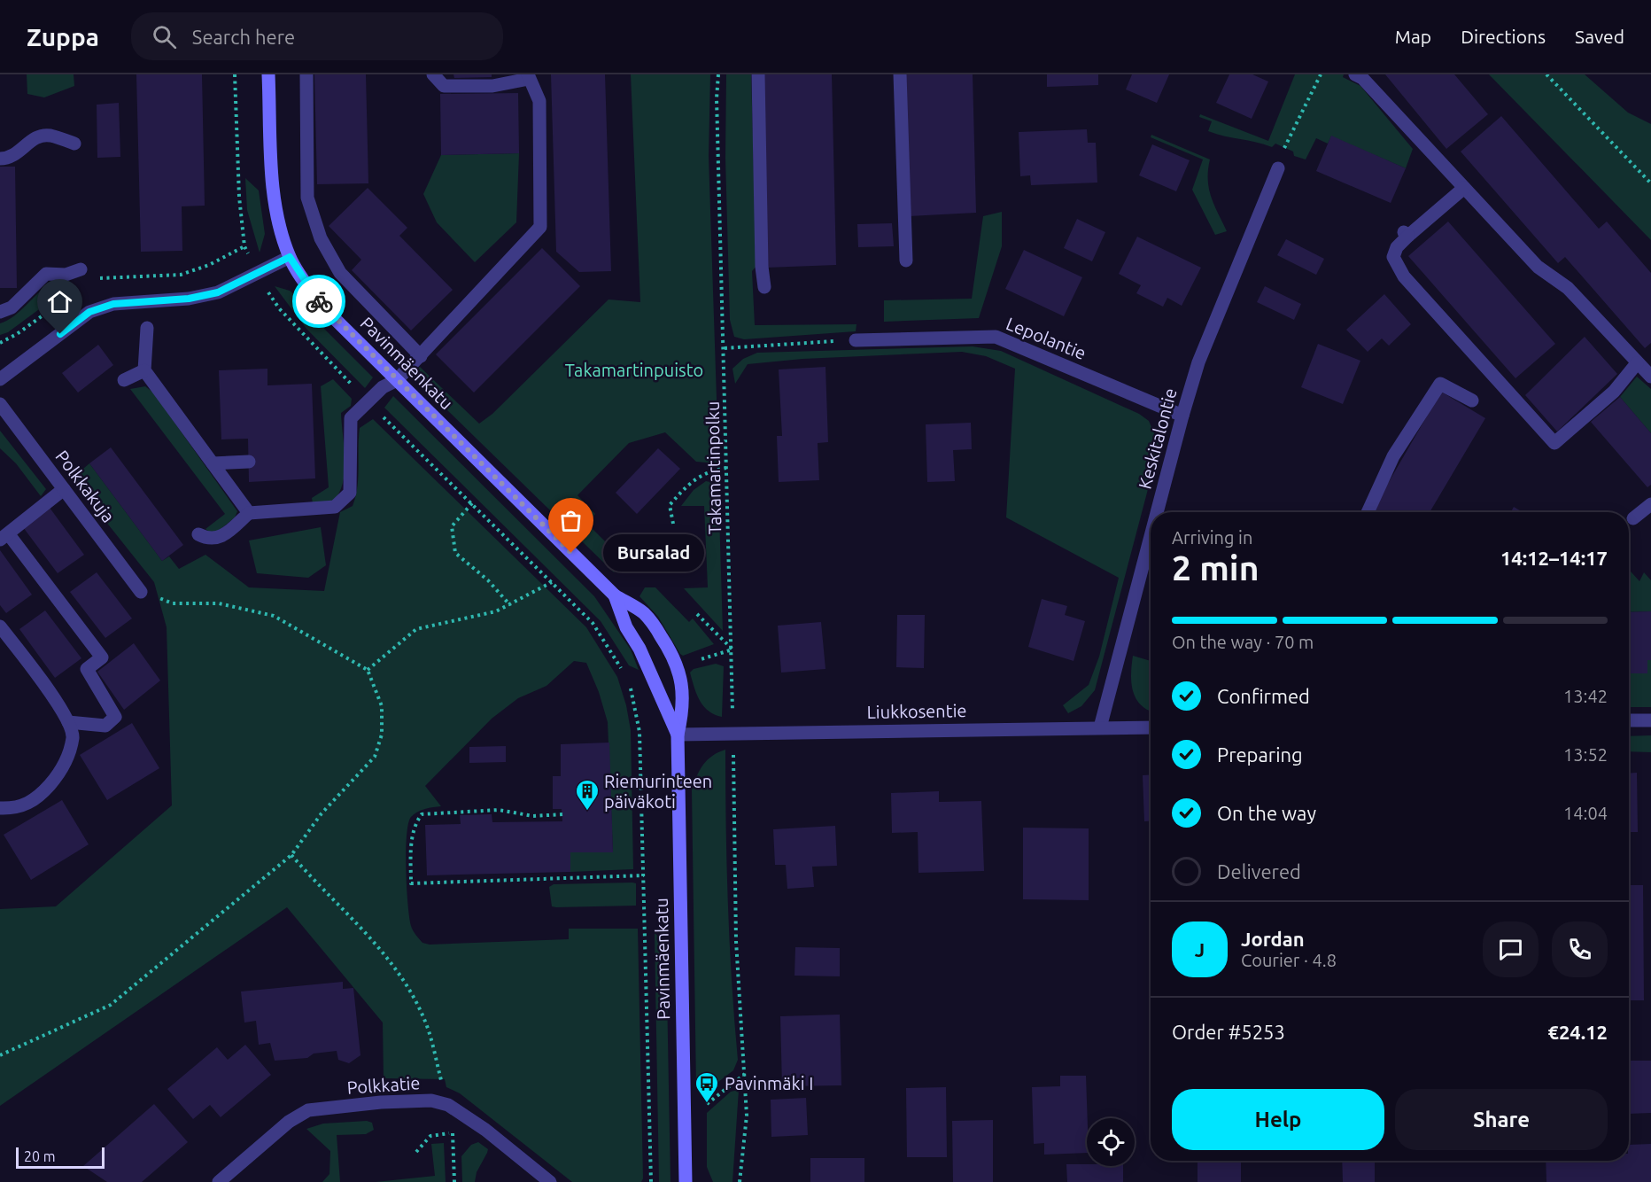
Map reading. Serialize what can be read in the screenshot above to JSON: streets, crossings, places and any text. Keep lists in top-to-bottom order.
{
  "streets": {
    "street": [
      "Lepolantie",
      "Pavinmäenkatu",
      "Keskitalontie",
      "Polkkakuja",
      "Liukkosentie",
      "Polkkatie"
    ],
    "path": ["Takamartinpolku"]
  },
  "crossings": [
    ["Lepolantie", "Keskitalontie"],
    ["Pavinmäenkatu", "Liukkosentie"],
    ["Keskitalontie", "Liukkosentie"],
    ["Takamartinpolku", "Liukkosentie"]
  ],
  "parks": ["Takamartinpuisto"],
  "places": {
    "other": ["Bursalad"],
    "building": ["Riemurinteen päiväkoti"],
    "bus stop": ["Pavinmäki I"]
  },
  "scale_bar": "20 m",
  "page": {
    "header": "Zuppa",
    "search": "Search here",
    "nav": ["Map", "Directions", "Saved"],
    "heading": ["2 min", "Arriving in", "14:12–14:17"],
    "panel": [
      "Jordan",
      "Courier · 4.8",
      "Order #5253",
      "€24.12"
    ],
    "bubble": "Bursalad",
    "bar": "On the way · 70 m",
    "list": [
      ["Confirmed", "13:42"],
      ["Preparing", "13:52"],
      ["On the way", "14:04"],
      "Delivered"
    ],
    "round": "J",
    "buttons": ["Help", "Share"],
    "scale": "20 m"
  }
}
